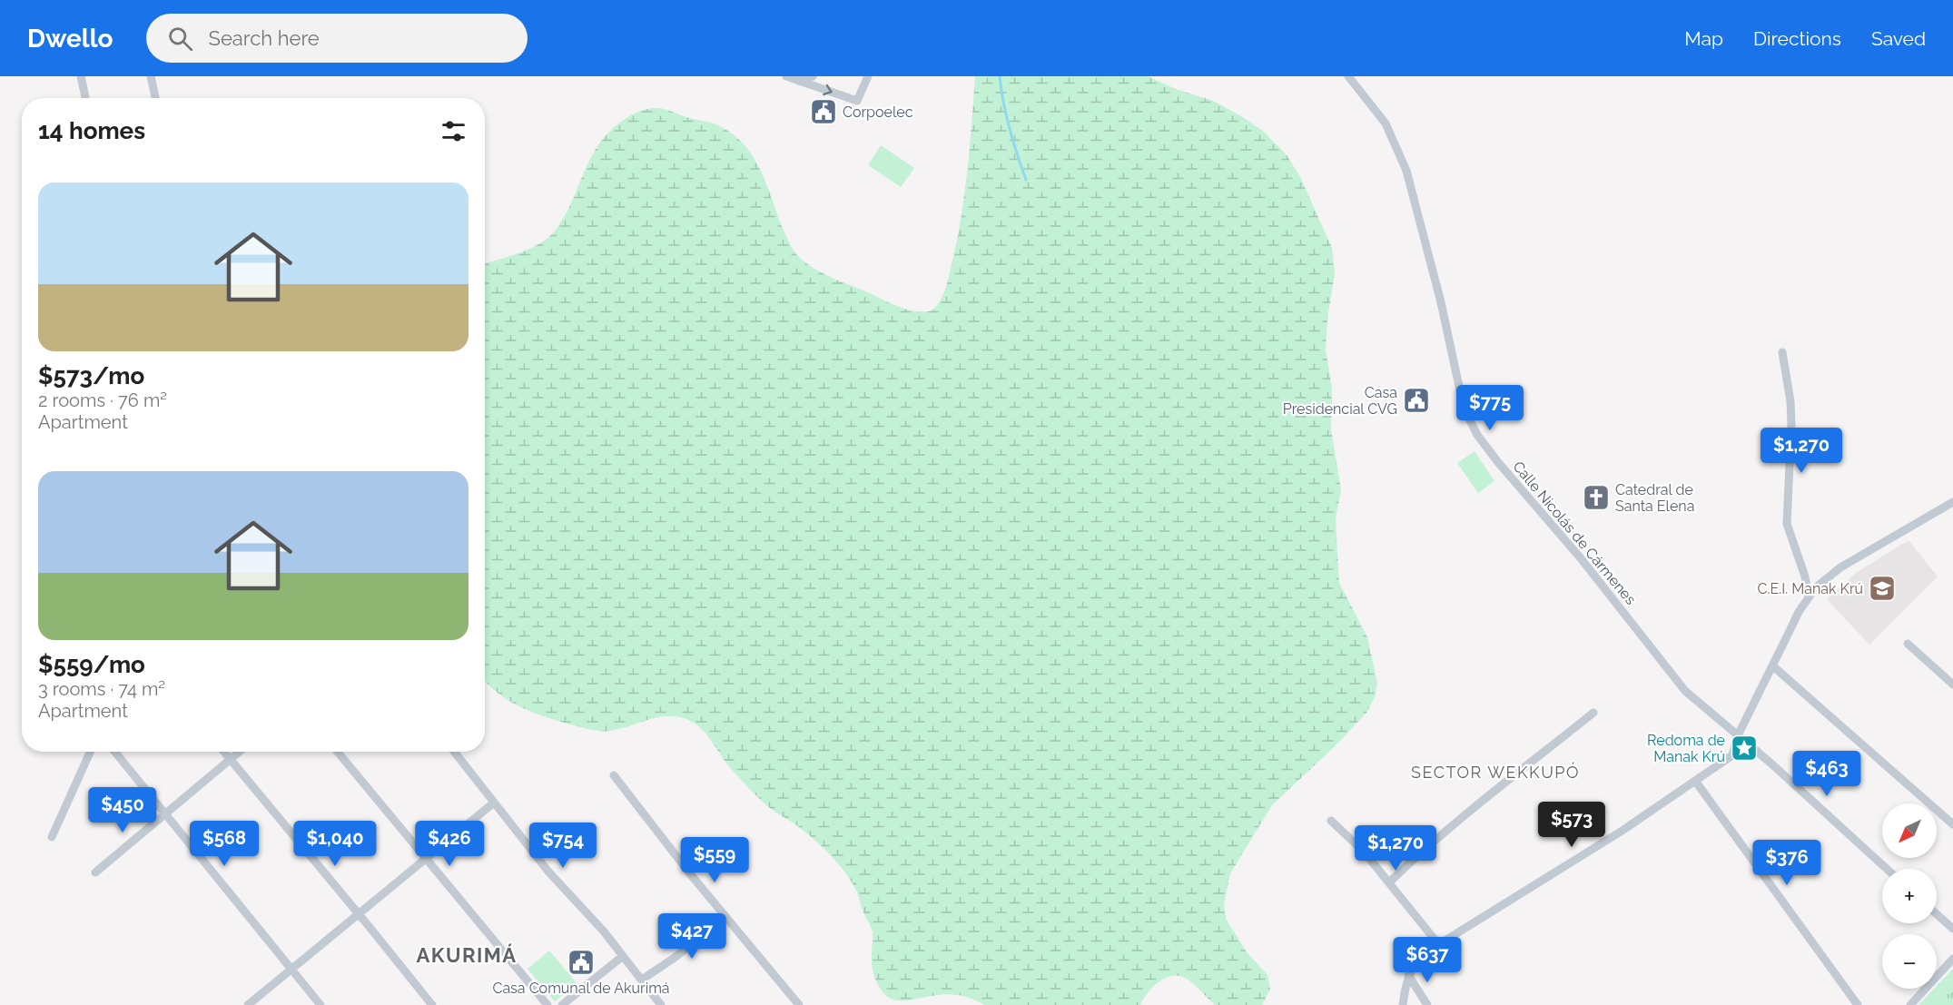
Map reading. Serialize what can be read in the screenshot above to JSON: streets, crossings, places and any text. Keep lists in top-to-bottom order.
{
  "streets": {
    "street": ["Calle Nicolás de Cármenes"]
  },
  "districts": ["SECTOR WEKKUPÓ", "AKURIMÁ"],
  "places": {
    "public building": ["Corpoelec", "Casa Presidencial CVG", "Casa Comunal de Akurimá"],
    "church": ["Catedral de Santa Elena"],
    "school or university": ["C.E.I. Manak Krú"],
    "place": ["Redoma de Manak Krú"]
  },
  "north": "bottom left",
  "page": {
    "header": "Dwello",
    "search": "Search here",
    "nav": ["Map", "Directions", "Saved"],
    "heading": "14 homes",
    "list": [
      {
        "name": "$573/mo",
        "note": "2 rooms · 76 m² · Apartment"
      },
      {
        "name": "$559/mo",
        "note": "3 rooms · 74 m² · Apartment"
      }
    ],
    "price": [
      "$775",
      "$1,270",
      "$463",
      "$450",
      "$573",
      "$568",
      "$1,040",
      "$426",
      "$754",
      "$1,270",
      "$559",
      "$376",
      "$427",
      "$637"
    ],
    "map_buttons": ["+", "−"]
  }
}
